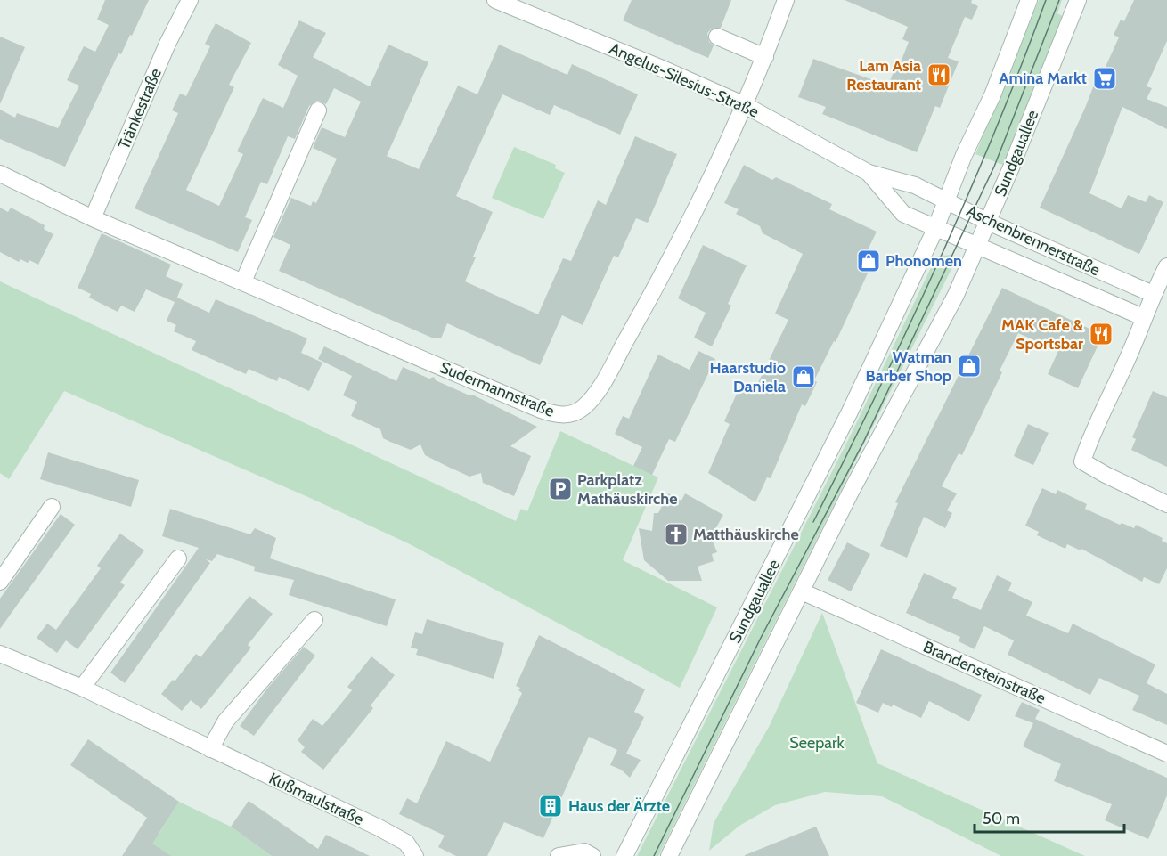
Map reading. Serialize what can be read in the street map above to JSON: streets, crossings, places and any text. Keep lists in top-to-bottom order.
{
  "streets": {
    "street": [
      "Angelus-Silesius-Straße",
      "Tränkestraße",
      "Sundgauallee",
      "Aschenbrennerstraße",
      "Sudermannstraße",
      "Brandensteinstraße",
      "Kußmaulstraße"
    ]
  },
  "crossings": [
    ["Angelus-Silesius-Straße", "Sundgauallee"],
    ["Angelus-Silesius-Straße", "Aschenbrennerstraße"],
    ["Angelus-Silesius-Straße", "Sudermannstraße"],
    ["Tränkestraße", "Sudermannstraße"],
    ["Sundgauallee", "Aschenbrennerstraße"],
    ["Sundgauallee", "Brandensteinstraße"]
  ],
  "parks": ["Seepark"],
  "places": {
    "restaurant": ["Lam Asia Restaurant", "MAK Cafe & Sportsbar"],
    "supermarket": ["Amina Markt"],
    "shop": ["Phonomen", "Watman Barber Shop", "Haarstudio Daniela"],
    "parking": ["Parkplatz Mathäuskirche"],
    "church": ["Matthäuskirche"],
    "building": ["Haus der Ärzte"]
  },
  "scale_bar": "50 m"
}
